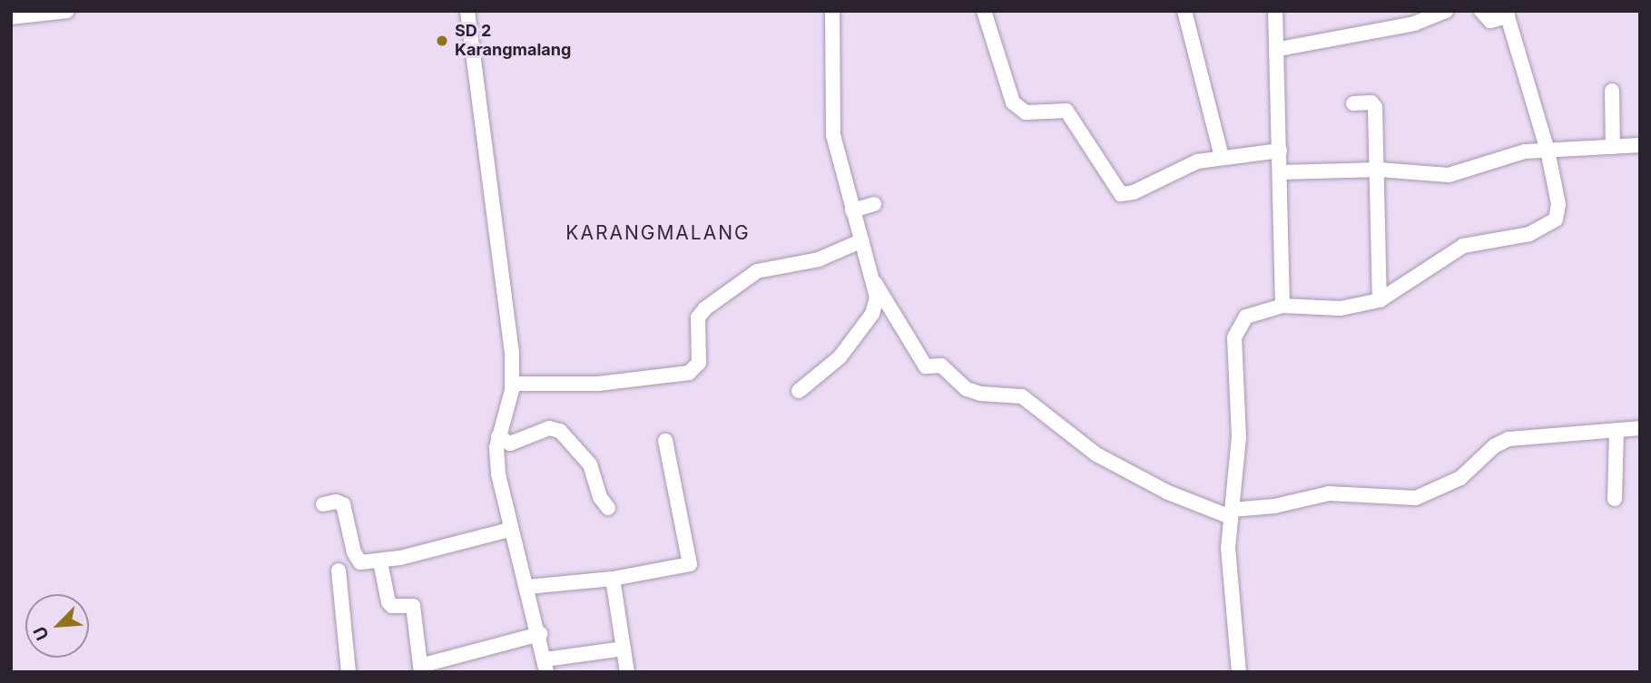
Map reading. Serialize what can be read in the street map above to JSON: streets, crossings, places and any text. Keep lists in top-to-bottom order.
{
  "districts": ["KARANGMALANG"],
  "places": ["SD 2 Karangmalang"],
  "north": "bottom left"
}
